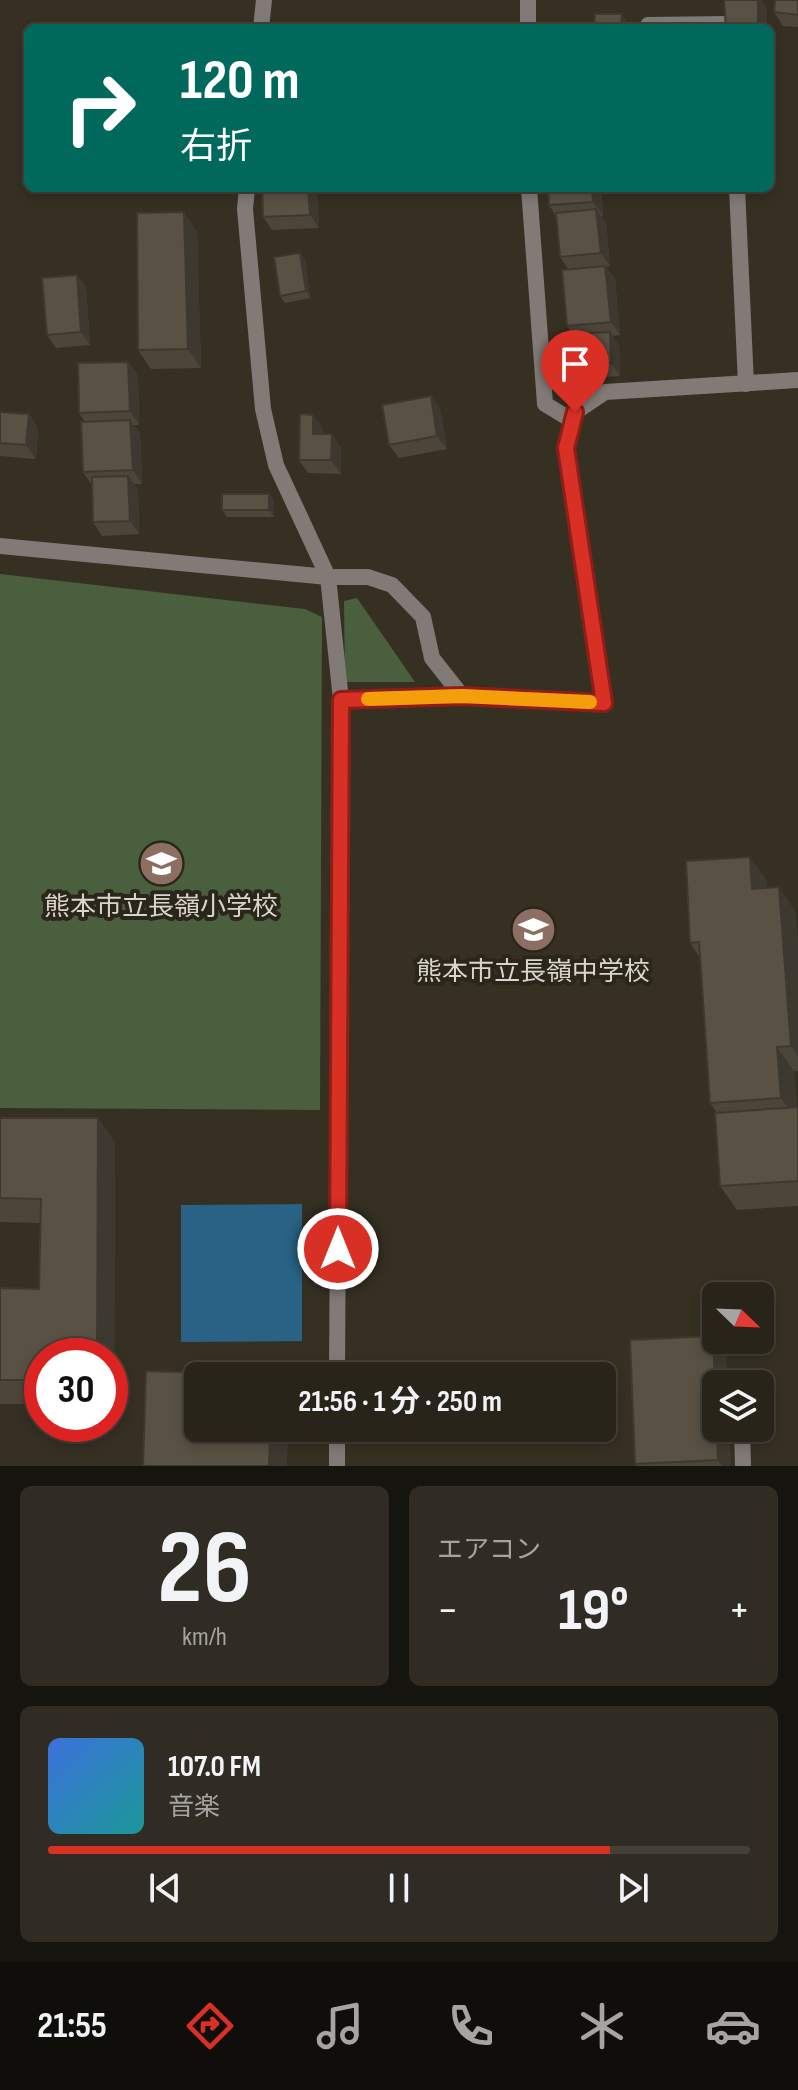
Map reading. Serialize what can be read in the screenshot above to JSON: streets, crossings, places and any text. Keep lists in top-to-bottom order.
{
  "places": {
    "school or university": ["熊本市立長嶺小学校", "熊本市立長嶺中学校"]
  },
  "north": "bottom right",
  "page": {
    "turn": ["120 m", "右折"],
    "limit": "30",
    "trip": "21:56 · 1 分 · 250 m",
    "tile": [
      ["26", "km/h"],
      "エアコン"
    ],
    "heat": ["−", "19°", "+"],
    "song": ["107.0 FM", "音楽"],
    "tabs": "21:55"
  }
}
